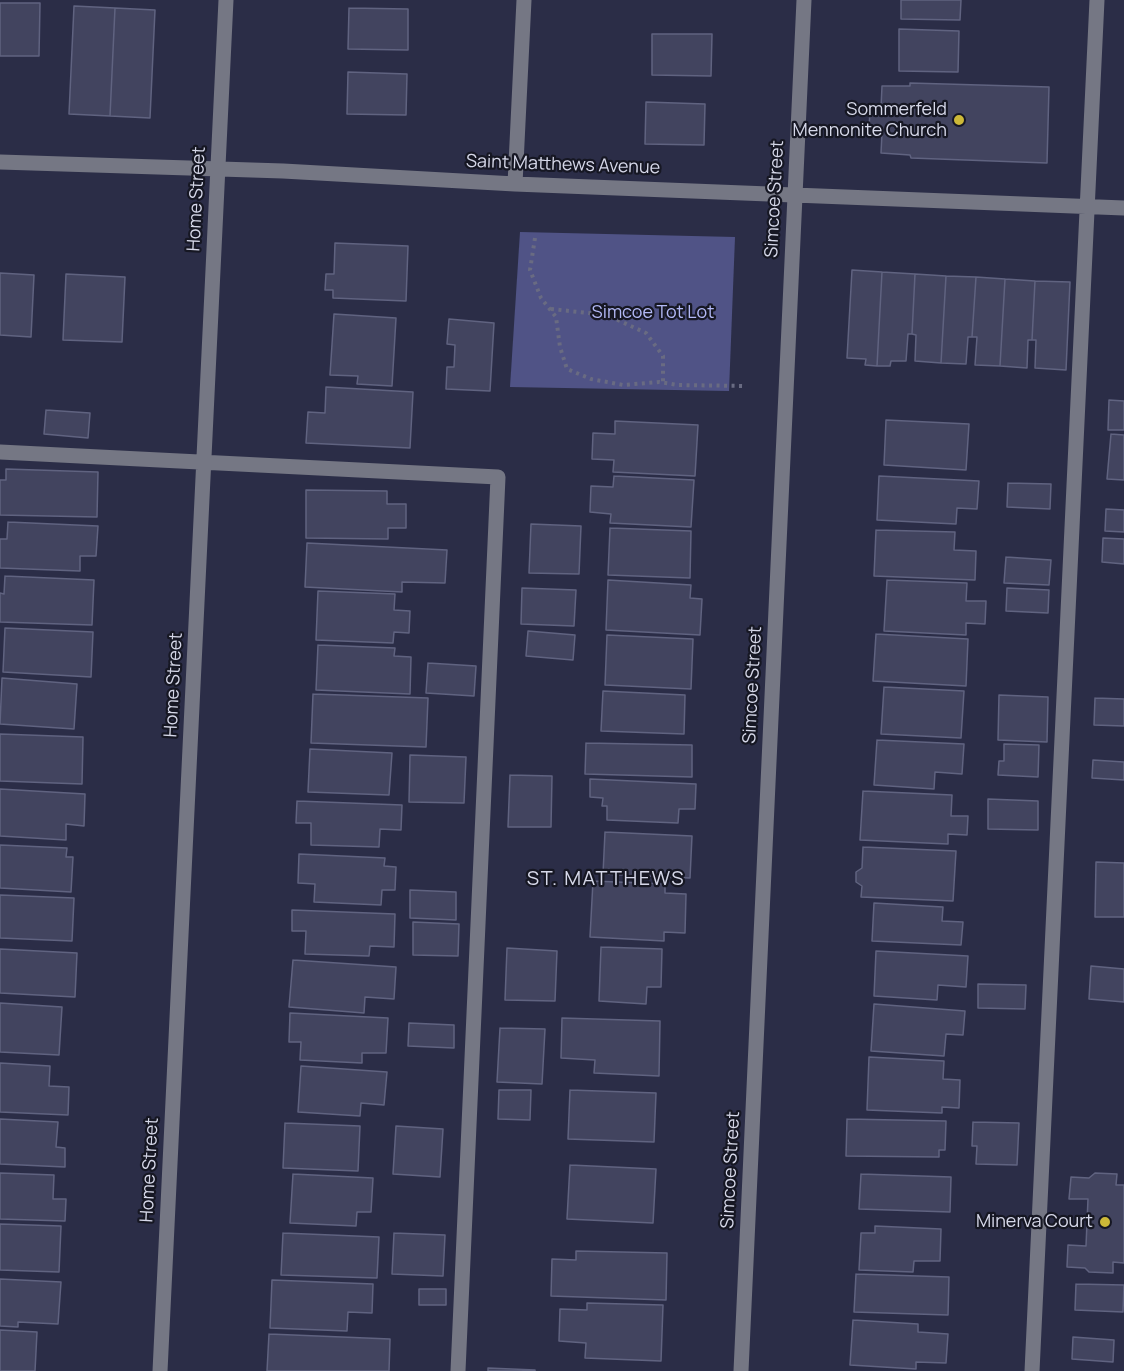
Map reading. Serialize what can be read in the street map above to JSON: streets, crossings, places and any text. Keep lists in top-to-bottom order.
{
  "streets": {
    "street": ["Saint Matthews Avenue", "Home Street", "Simcoe Street"]
  },
  "crossings": [
    ["Saint Matthews Avenue", "Home Street"],
    ["Saint Matthews Avenue", "Simcoe Street"]
  ],
  "districts": ["ST. MATTHEWS"],
  "parks": ["Simcoe Tot Lot"],
  "places": ["Sommerfeld Mennonite Church", "Minerva Court"]
}
